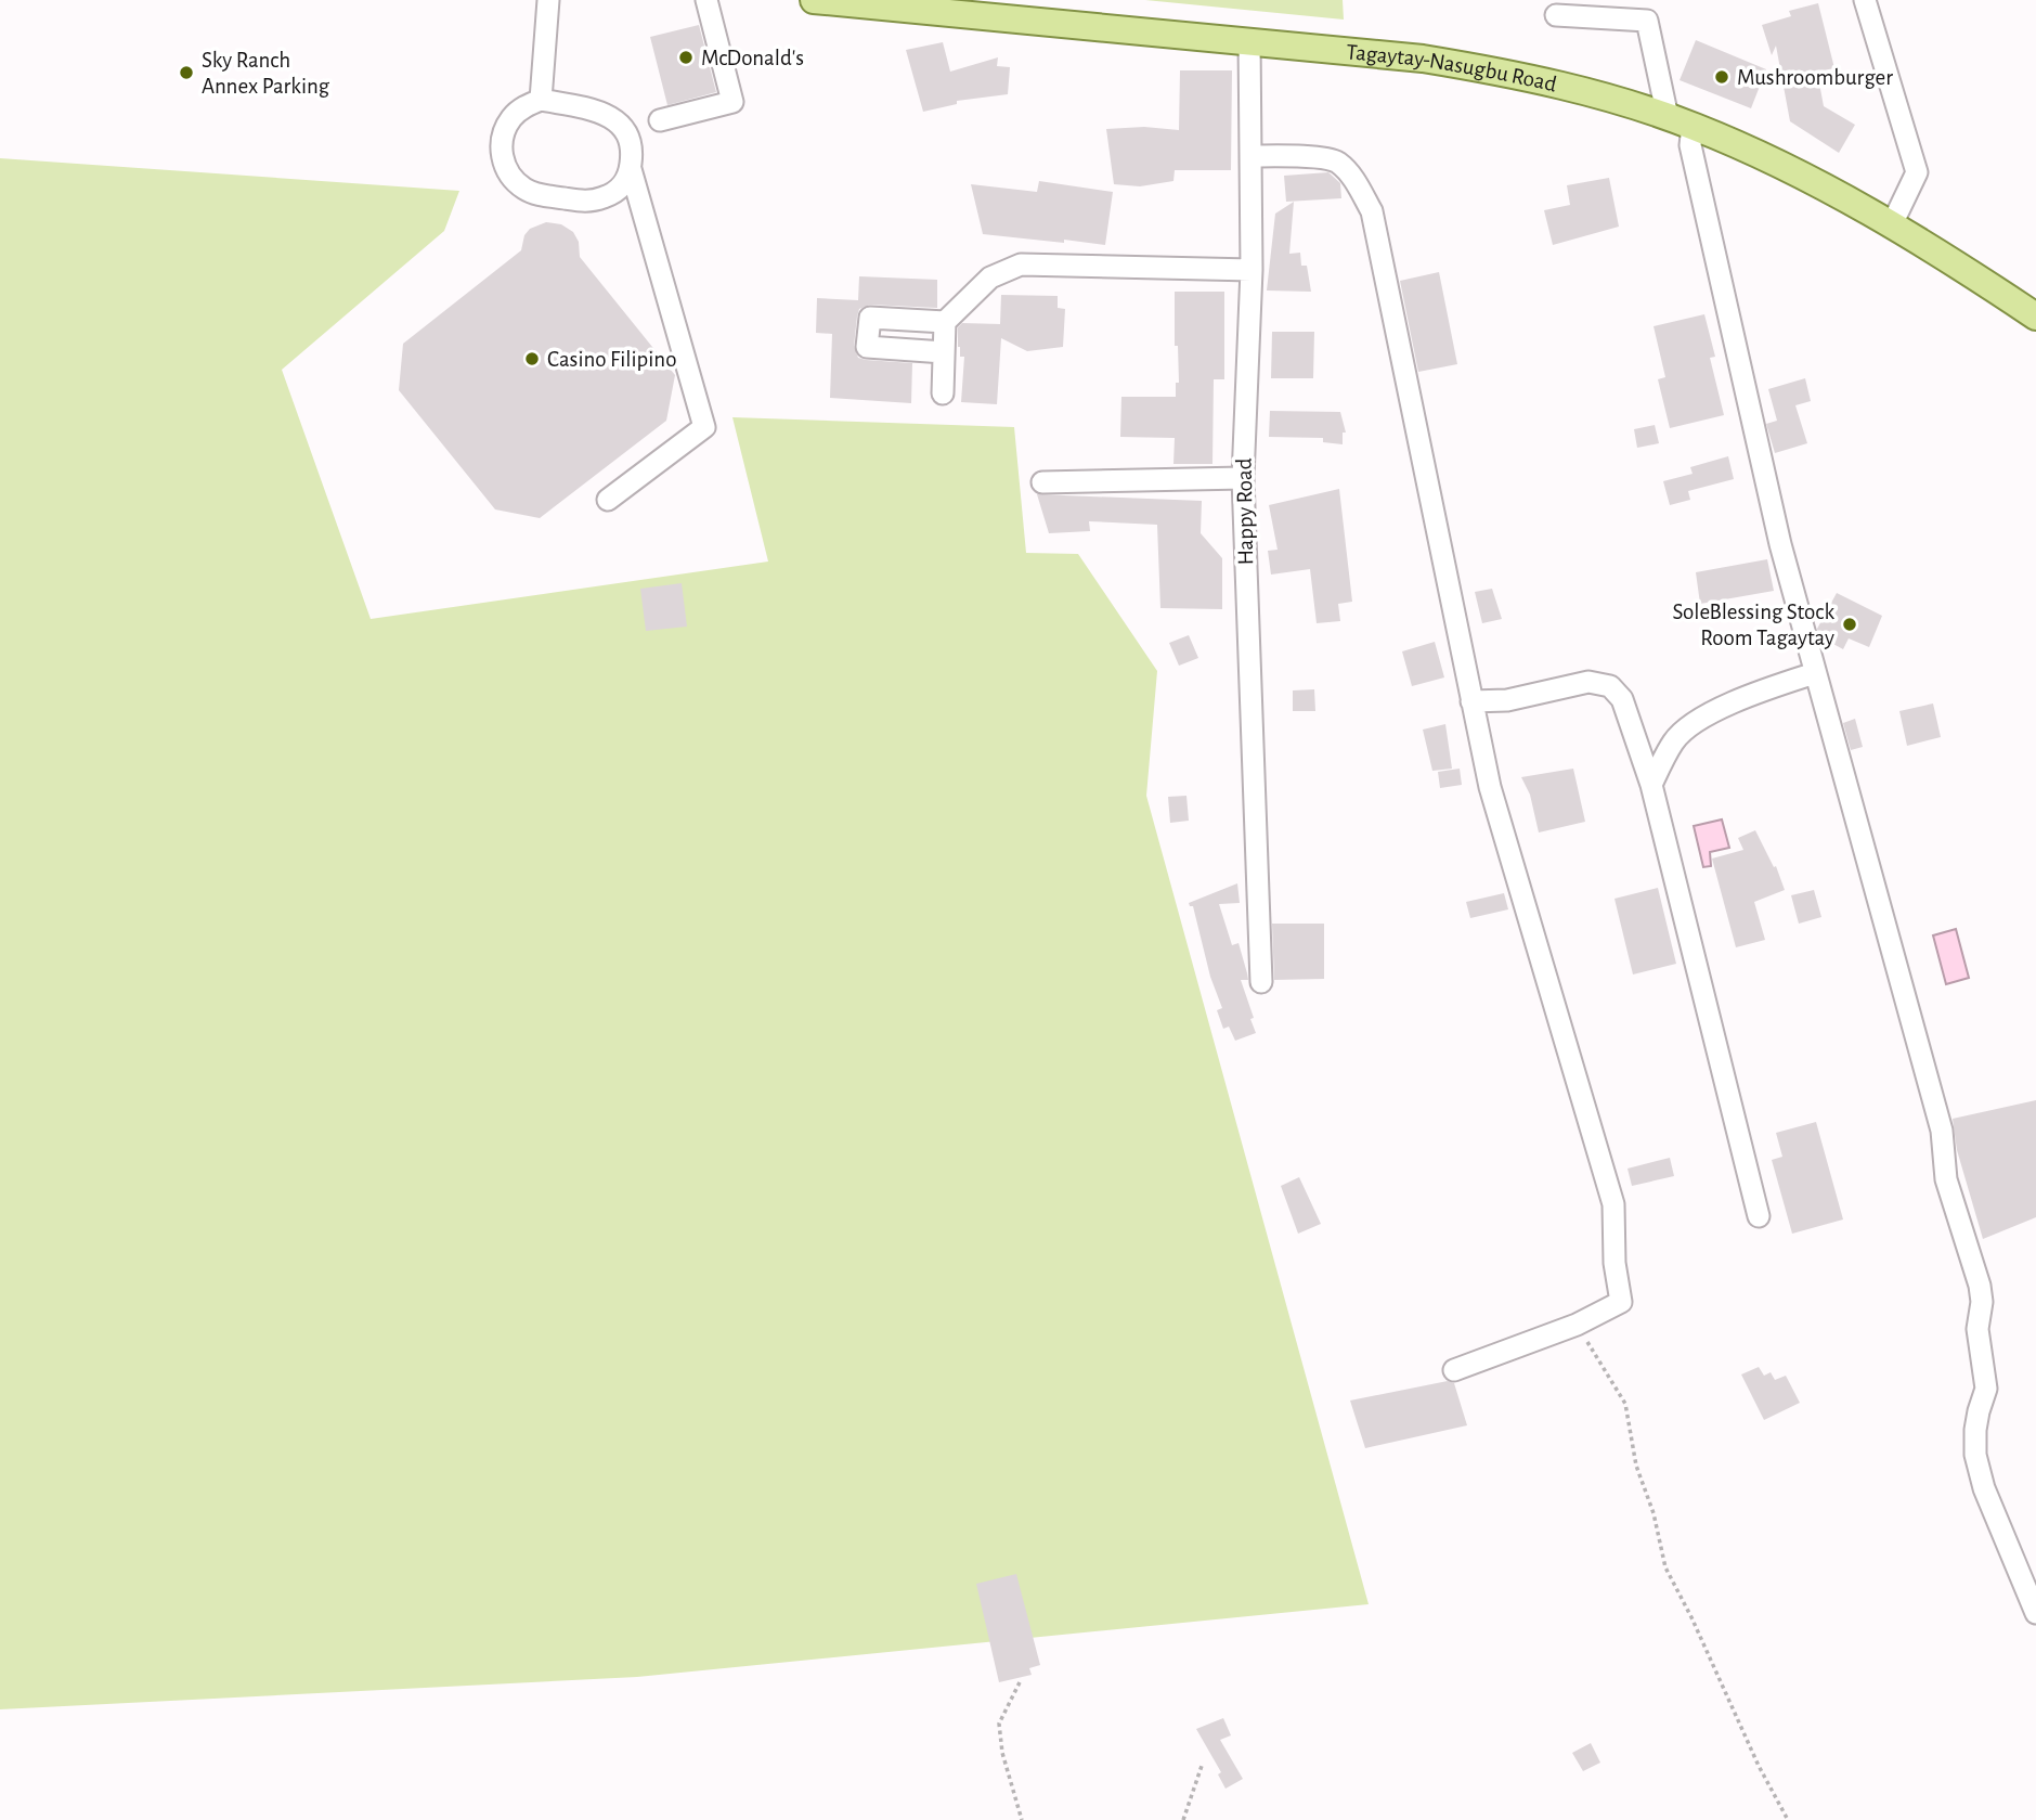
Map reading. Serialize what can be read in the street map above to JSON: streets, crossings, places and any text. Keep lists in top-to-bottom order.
{
  "streets": {
    "main road": ["Tagaytay-Nasugbu Road"],
    "street": ["Happy Road"]
  },
  "crossings": [
    ["Tagaytay-Nasugbu Road", "Happy Road"]
  ],
  "places": [
    "McDonald's",
    "Sky Ranch Annex Parking",
    "Mushroomburger",
    "Casino Filipino",
    "SoleBlessing Stock Room Tagaytay"
  ]
}
